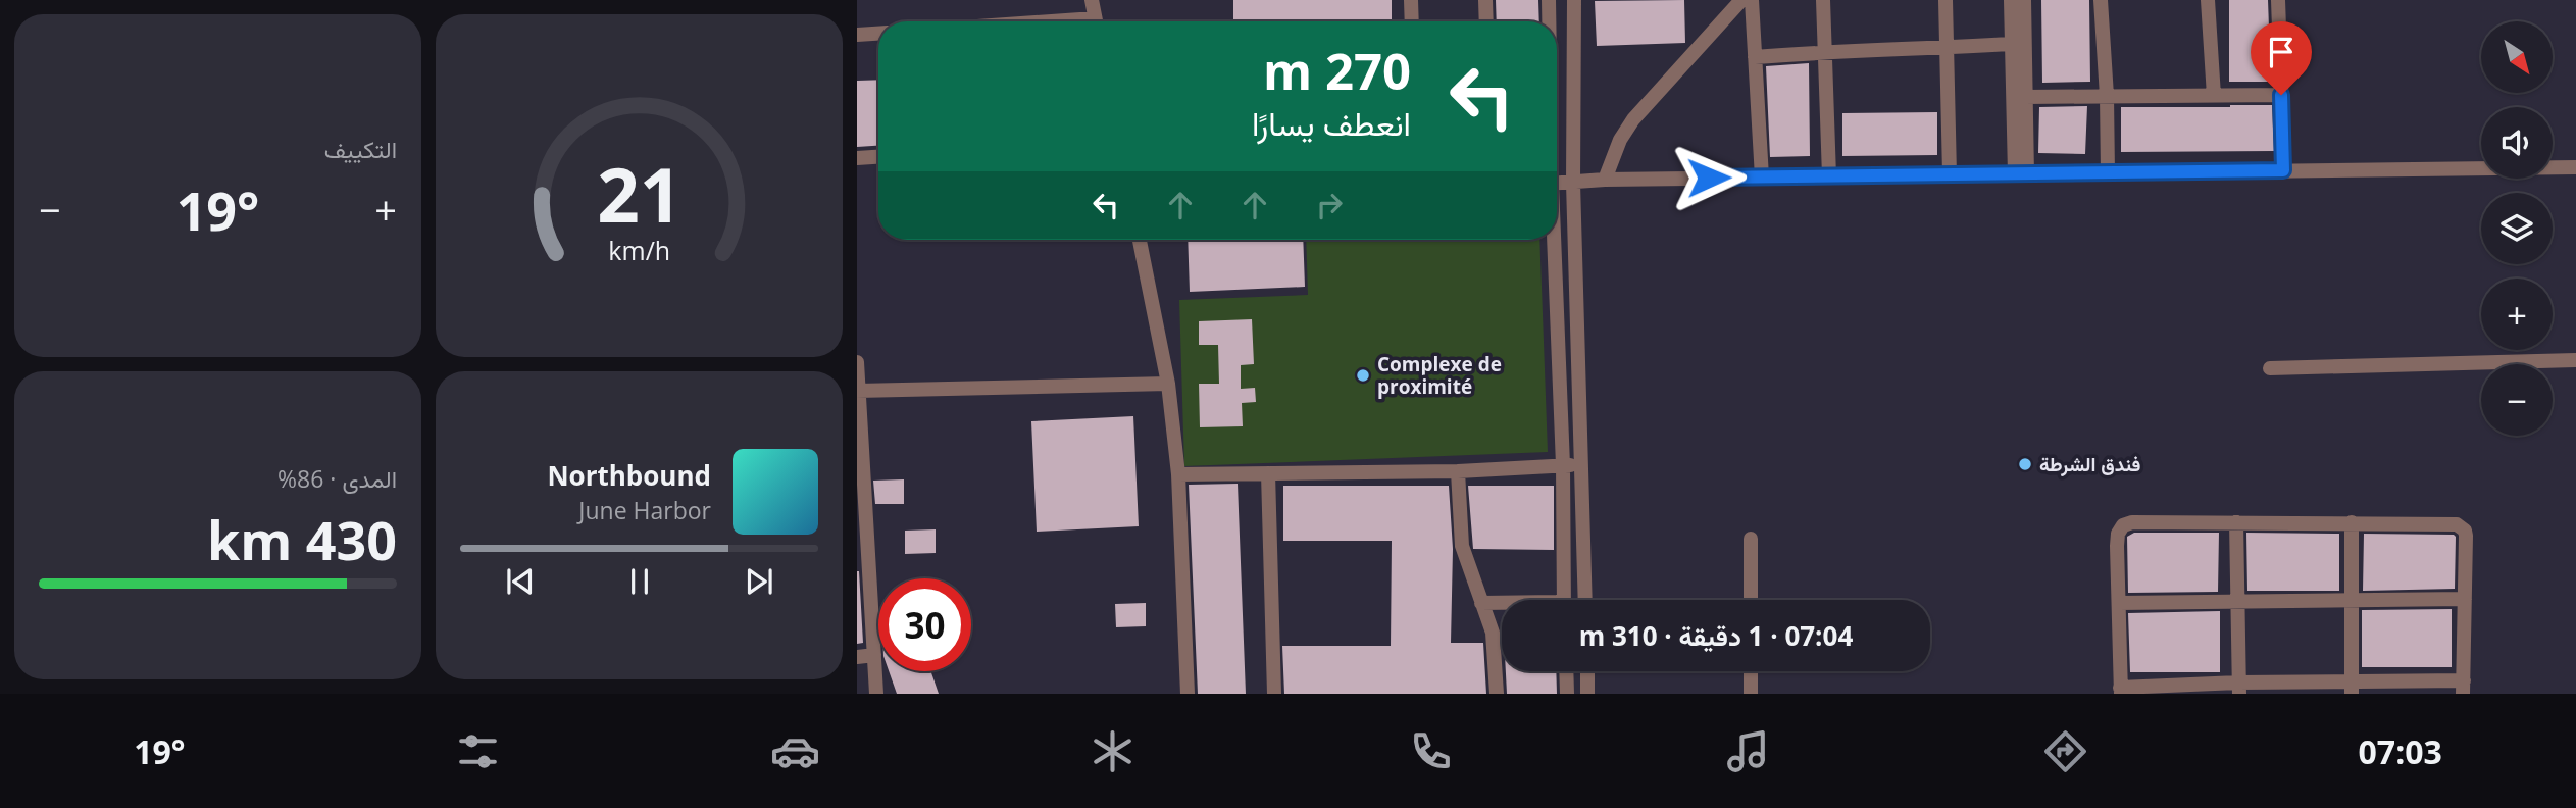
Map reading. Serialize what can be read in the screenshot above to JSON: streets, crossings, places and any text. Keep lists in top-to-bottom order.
{
  "places": ["Complexe de proximité", "فندق الشرطة"],
  "north": "bottom right",
  "page": {
    "tile": [
      "التكييف",
      ["المدى · 86%", "430 km"]
    ],
    "map_buttons": ["+", "−"],
    "turn": ["270 m", "انعطف يسارًا"],
    "heat": ["−", "19°", "+"],
    "song": ["Northbound", "June Harbor"],
    "limit": "30",
    "trip": "07:04 · 1 دقيقة · 310 m",
    "tabs": ["07:03", "19°"],
    "gauge": ["21", "km/h"]
  }
}
